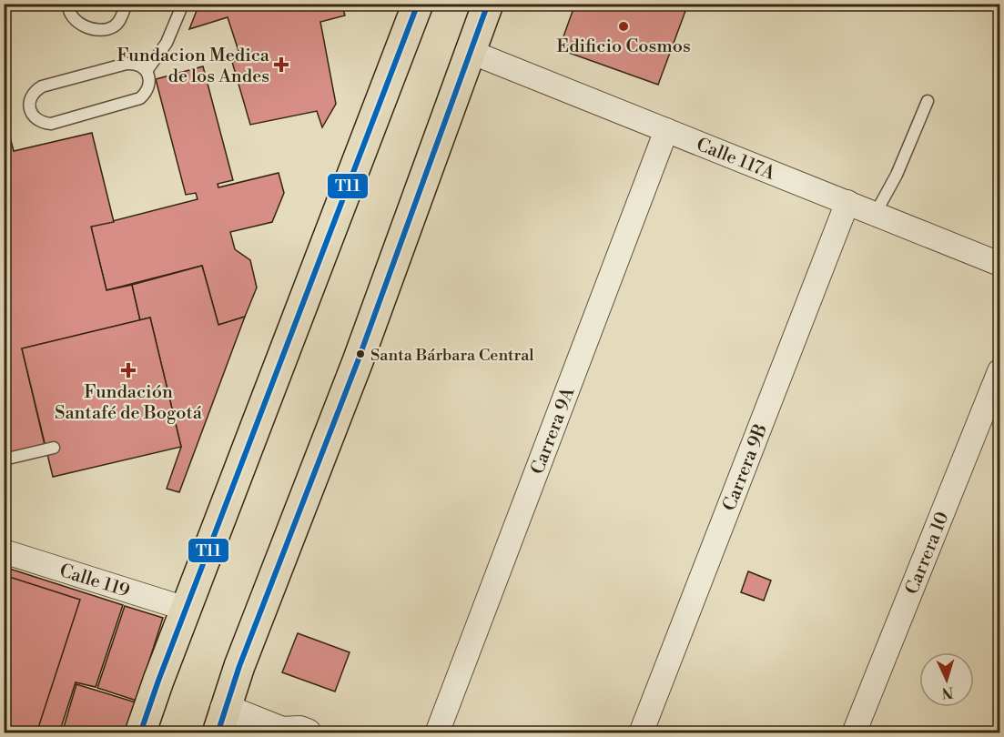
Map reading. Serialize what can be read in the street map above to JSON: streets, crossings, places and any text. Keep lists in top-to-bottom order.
{
  "streets": {
    "street": [
      "Calle 117A",
      "Carrera 9A",
      "Carrera 9B",
      "Carrera 10",
      "Calle 119"
    ]
  },
  "crossings": [
    ["Calle 117A", "Carrera 9A"],
    ["Calle 117A", "Carrera 9B"]
  ],
  "places": {
    "other": ["Edificio Cosmos", "Santa Bárbara Central"],
    "health": ["Fundacion Medica de los Andes", "Fundación Santafé de Bogotá"]
  },
  "lines": ["transit line T11"],
  "north": "bottom"
}
